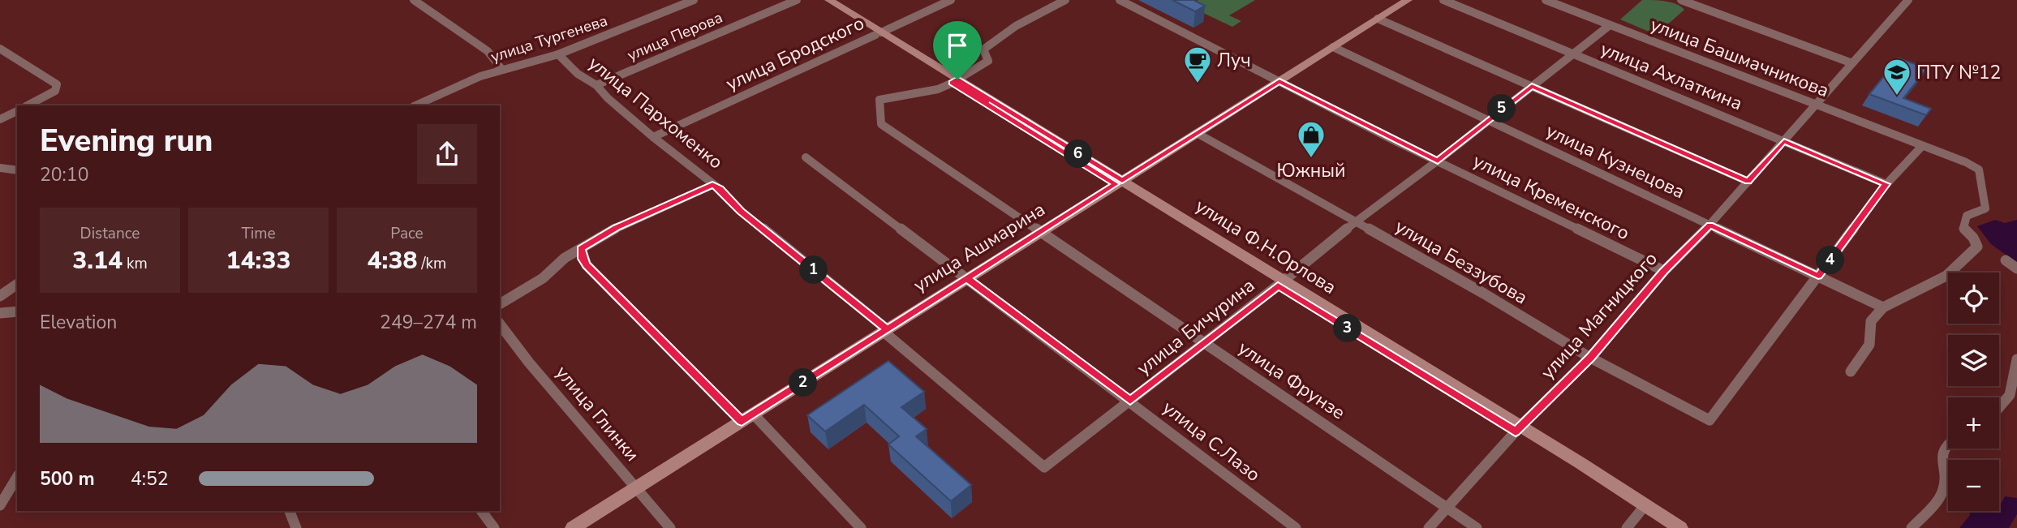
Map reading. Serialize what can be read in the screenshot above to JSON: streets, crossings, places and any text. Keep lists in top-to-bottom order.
{
  "streets": {
    "main road": ["улица Ф.Н.Орлова", "улица Ашмарина"],
    "street": [
      "улица Перова",
      "улица Тургенева",
      "улица Бродского",
      "улица Башмачникова",
      "улица Ахлаткина",
      "улица Пархоменко",
      "улица Кузнецова",
      "улица Кременского",
      "улица Беззубова",
      "улица Магницкого",
      "улица Бичурина",
      "улица Фрунзе",
      "улица Глинки",
      "улица С.Лазо"
    ]
  },
  "crossings": [
    ["улица Перова", "улица Пархоменко"],
    ["улица Тургенева", "улица Пархоменко"],
    ["улица Бродского", "улица Пархоменко"],
    ["улица Бродского", "улица Ф.Н.Орлова"],
    ["улица Башмачникова", "улица Кузнецова"],
    ["улица Башмачникова", "улица Магницкого"],
    ["улица Башмачникова", "улица Бичурина"],
    ["улица Ахлаткина", "улица Магницкого"],
    ["улица Ахлаткина", "улица Бичурина"],
    ["улица Пархоменко", "улица Ашмарина"],
    ["улица Пархоменко", "улица Бичурина"],
    ["улица Кузнецова", "улица Ашмарина"],
    ["улица Кузнецова", "улица Беззубова"],
    ["улица Кузнецова", "улица Магницкого"],
    ["улица Кузнецова", "улица Бичурина"],
    ["улица Кременского", "улица Ашмарина"],
    ["улица Кременского", "улица Магницкого"],
    ["улица Кременского", "улица Бичурина"],
    ["улица Ф.Н.Орлова", "улица Ашмарина"],
    ["улица Ф.Н.Орлова", "улица Магницкого"],
    ["улица Ф.Н.Орлова", "улица Бичурина"],
    ["улица Ф.Н.Орлова", "улица Фрунзе"],
    ["улица Ашмарина", "улица Беззубова"],
    ["улица Ашмарина", "улица Фрунзе"],
    ["улица Ашмарина", "улица Глинки"],
    ["улица Ашмарина", "улица С.Лазо"],
    ["улица Беззубова", "улица Магницкого"],
    ["улица Беззубова", "улица Бичурина"],
    ["улица Магницкого", "улица Фрунзе"],
    ["улица Бичурина", "улица Фрунзе"],
    ["улица Бичурина", "улица С.Лазо"]
  ],
  "places": {
    "cafe": ["Луч"],
    "school or university": ["ПТУ №12"],
    "shop": ["Южный"]
  },
  "page": {
    "pins": [
      "5",
      "6",
      "4",
      "1",
      "3",
      "2"
    ],
    "heading": ["Evening run", "20:10"],
    "stats": [
      ["Distance", "3.14 km"],
      ["Time", "14:33"],
      ["Pace", "4:38 /km"]
    ],
    "map_buttons": ["+", "−"],
    "chart": ["Elevation", "249–274 m"],
    "list": [
      {
        "name": "500 m",
        "note": "4:52"
      }
    ]
  }
}
